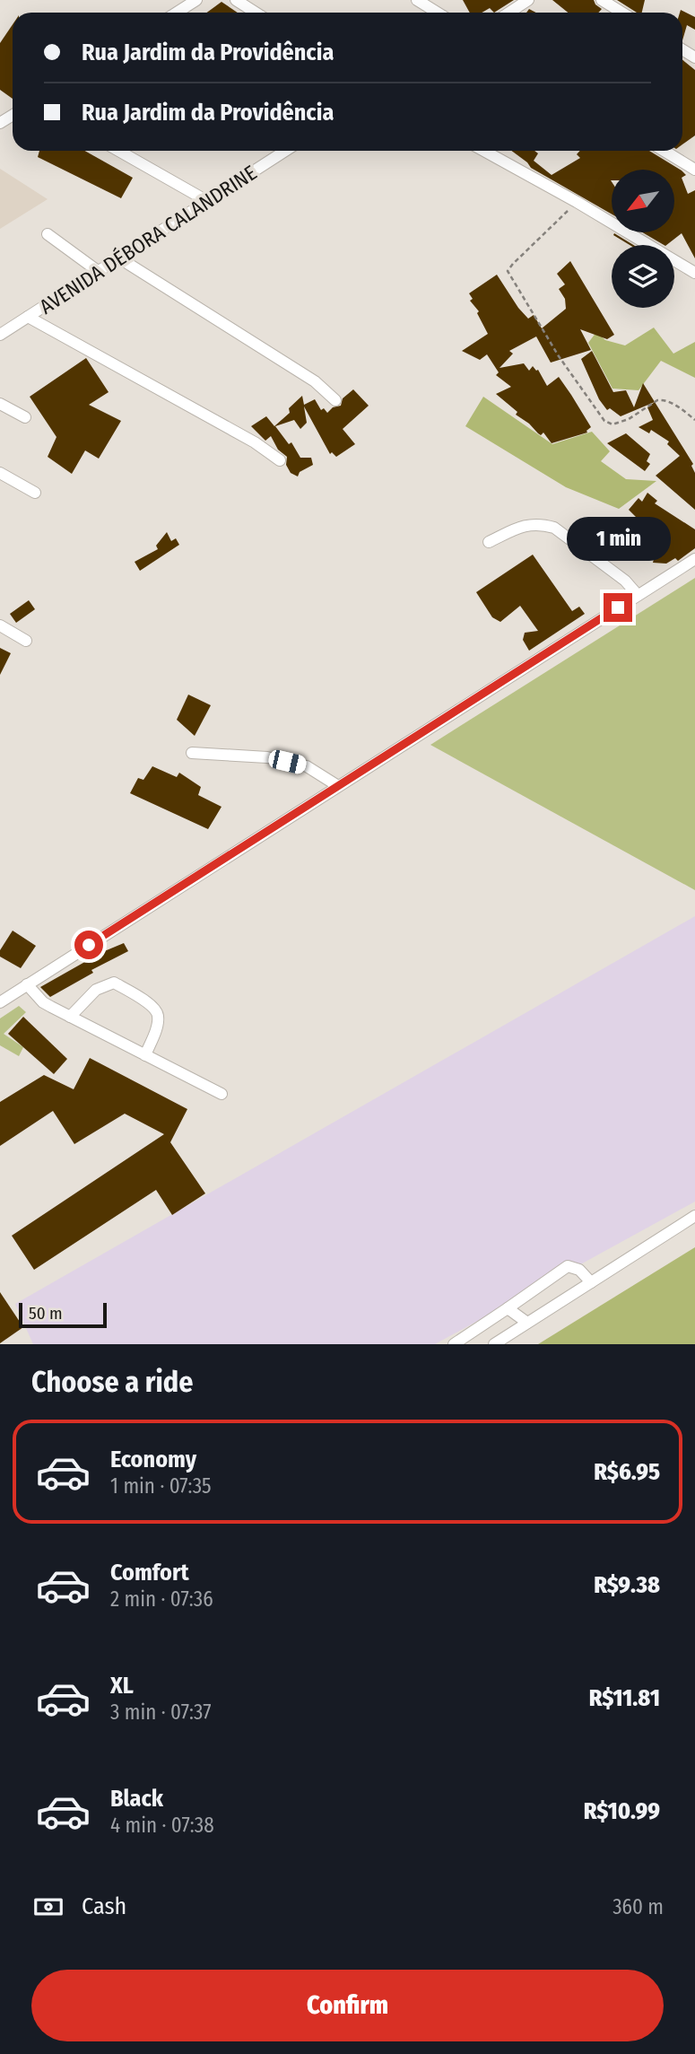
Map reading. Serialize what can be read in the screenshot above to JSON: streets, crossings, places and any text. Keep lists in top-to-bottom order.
{
  "streets": {
    "street": ["AVENIDA DÉBORA CALANDRINE"]
  },
  "scale_bar": "50 m",
  "north": "bottom left",
  "page": {
    "banner": ["Rua Jardim da Providência", "Rua Jardim da Providência"],
    "bubble": "1 min",
    "scale": "50 m",
    "heading": "Choose a ride",
    "list": [
      {
        "name": "Economy",
        "note": "1 min · 07:35",
        "value": "R$6.95"
      },
      {
        "name": "Comfort",
        "note": "2 min · 07:36",
        "value": "R$9.38"
      },
      {
        "name": "XL",
        "note": "3 min · 07:37",
        "value": "R$11.81"
      },
      {
        "name": "Black",
        "note": "4 min · 07:38",
        "value": "R$10.99"
      }
    ],
    "pay": ["Cash", "360 m"],
    "buttons": "Confirm"
  }
}
